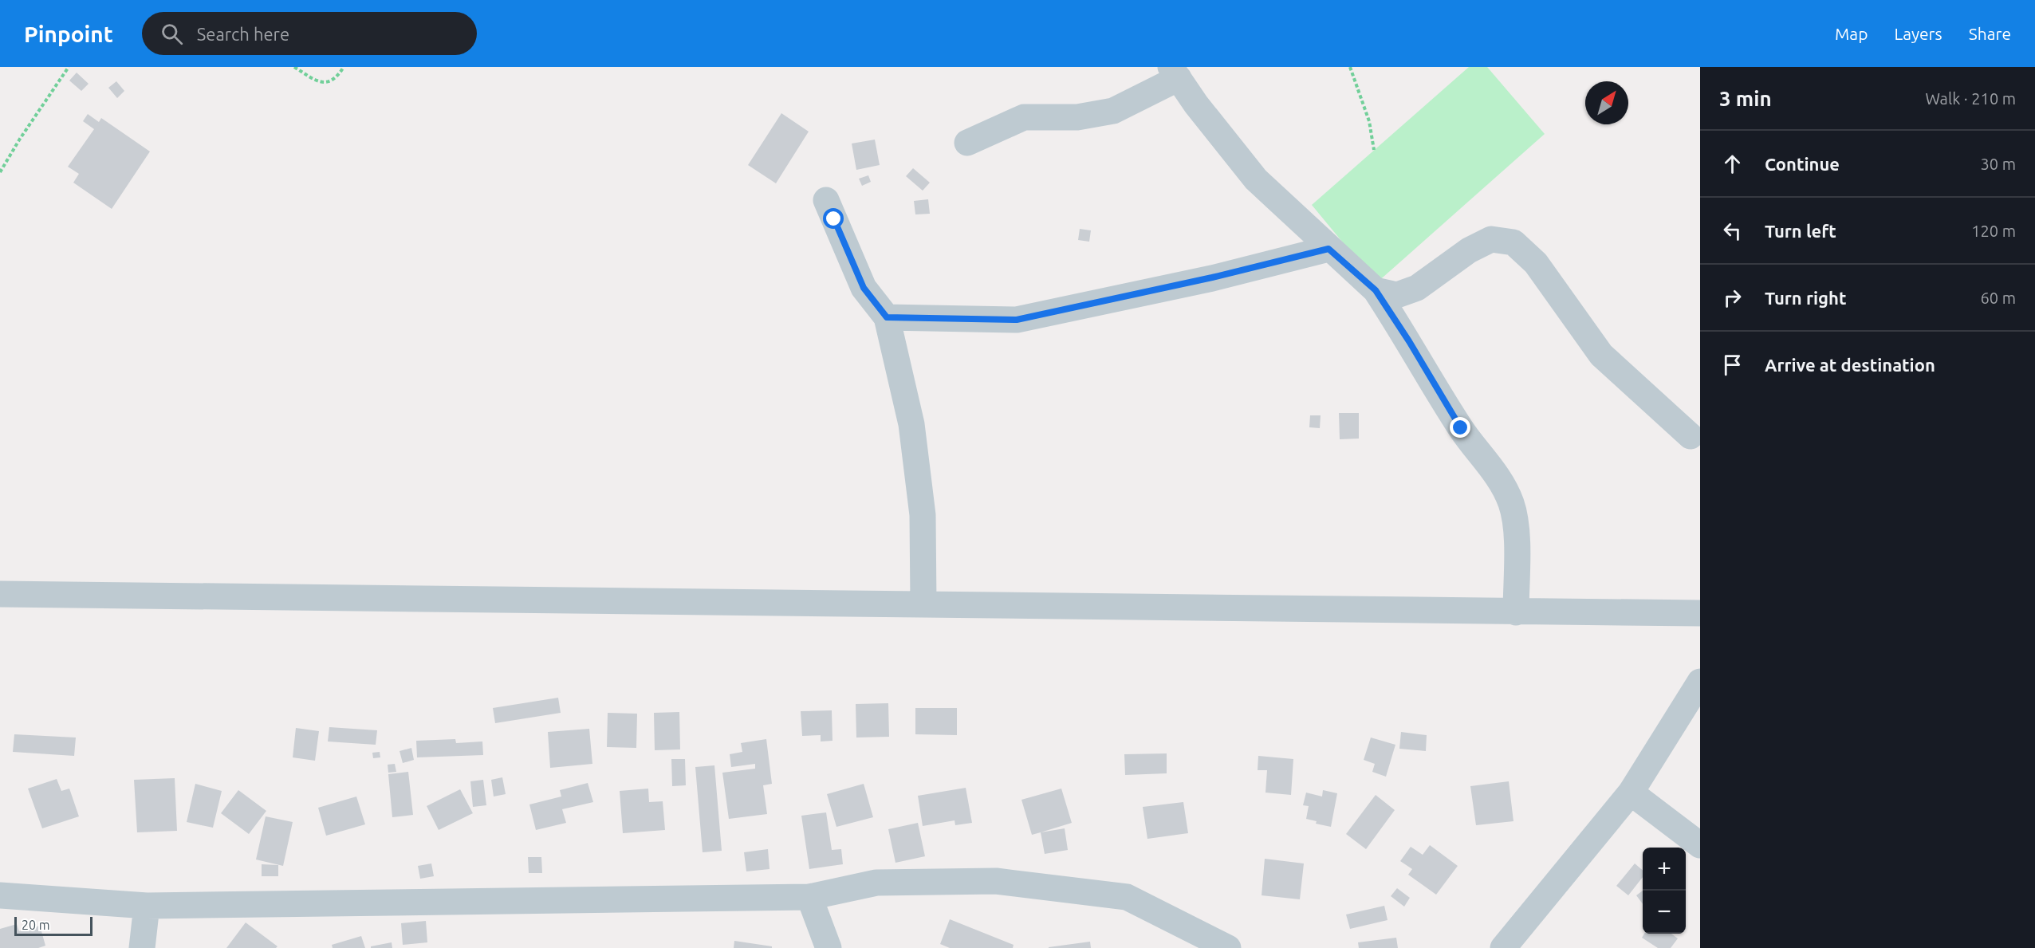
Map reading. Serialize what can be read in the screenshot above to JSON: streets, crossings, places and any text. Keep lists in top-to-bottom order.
{
  "scale_bar": "20 m",
  "north": "top right",
  "page": {
    "header": "Pinpoint",
    "search": "Search here",
    "nav": ["Map", "Layers", "Share"],
    "heading": ["3 min", "Walk · 210 m"],
    "list": [
      ["Continue", "30 m"],
      ["Turn left", "120 m"],
      ["Turn right", "60 m"],
      "Arrive at destination"
    ],
    "map_buttons": ["+", "−"],
    "scale": "20 m"
  }
}
